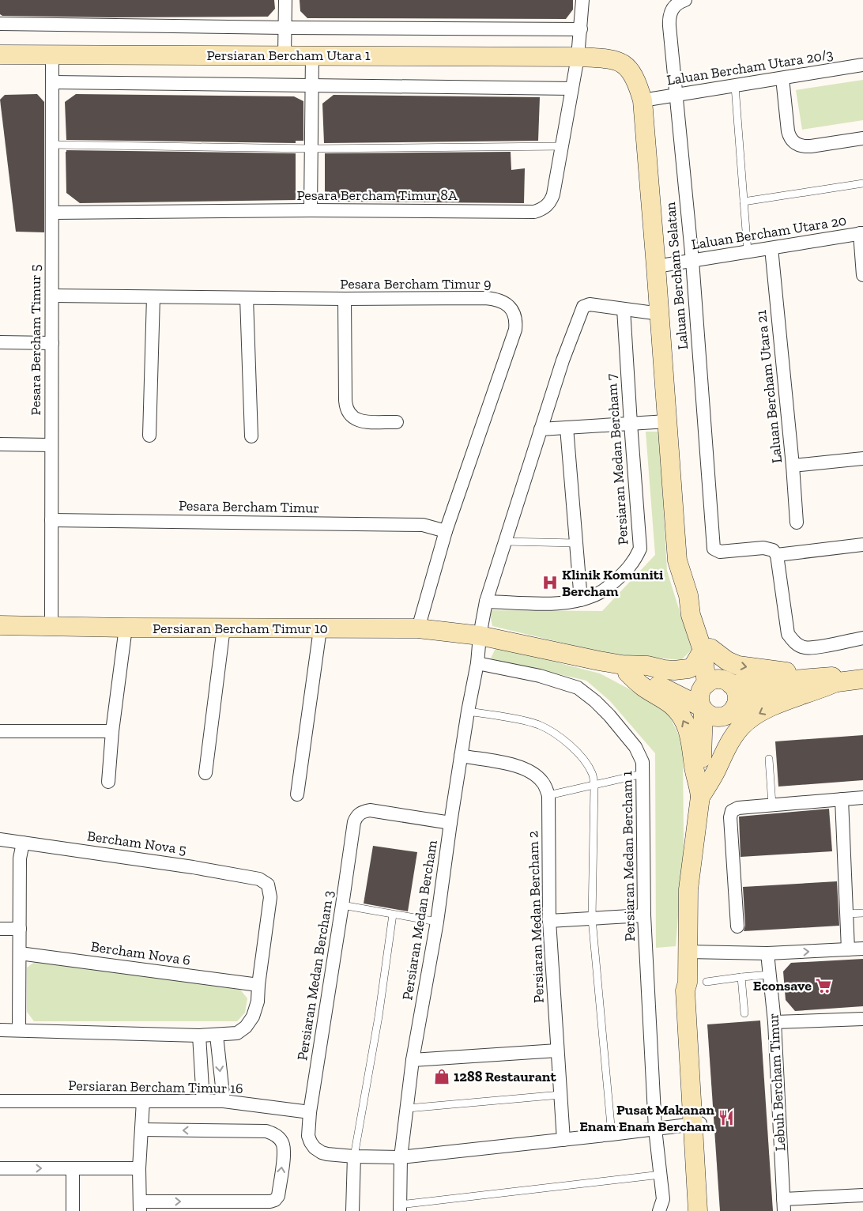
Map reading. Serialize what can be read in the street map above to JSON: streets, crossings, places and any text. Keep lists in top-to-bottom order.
{
  "streets": {
    "street": [
      "Persiaran Bercham Utara 1",
      "Laluan Bercham Utara 20/3",
      "Pesara Bercham Timur 8A",
      "Laluan Bercham Utara 20",
      "Laluan Bercham Selatan",
      "Pesara Bercham Timur 9",
      "Pesara Bercham Timur 5",
      "Laluan Bercham Utara 21",
      "Persiaran Medan Bercham 7",
      "Pesara Bercham Timur",
      "Persiaran Bercham Timur 10",
      "Bercham Nova 5",
      "Persiaran Medan Bercham 1",
      "Persiaran Medan Bercham 2",
      "Persiaran Medan Bercham",
      "Bercham Nova 6",
      "Persiaran Medan Bercham 3",
      "Lebuh Bercham Timur",
      "Persiaran Bercham Timur 16"
    ]
  },
  "crossings": [
    ["Persiaran Bercham Utara 1", "Laluan Bercham Utara 20/3"],
    ["Persiaran Bercham Utara 1", "Pesara Bercham Timur 8A"],
    ["Persiaran Bercham Utara 1", "Laluan Bercham Utara 20"],
    ["Persiaran Bercham Utara 1", "Pesara Bercham Timur 5"],
    ["Laluan Bercham Utara 20/3", "Laluan Bercham Selatan"],
    ["Pesara Bercham Timur 8A", "Pesara Bercham Timur 5"],
    ["Laluan Bercham Utara 20", "Laluan Bercham Selatan"],
    ["Laluan Bercham Utara 20", "Laluan Bercham Utara 21"],
    ["Pesara Bercham Timur 9", "Pesara Bercham Timur 5"],
    ["Pesara Bercham Timur 9", "Pesara Bercham Timur"],
    ["Pesara Bercham Timur 9", "Persiaran Bercham Timur 10"],
    ["Pesara Bercham Timur 5", "Pesara Bercham Timur"],
    ["Pesara Bercham Timur 5", "Persiaran Bercham Timur 10"],
    ["Persiaran Medan Bercham 7", "Persiaran Medan Bercham"],
    ["Persiaran Bercham Timur 10", "Persiaran Medan Bercham"],
    ["Bercham Nova 5", "Bercham Nova 6"],
    ["Persiaran Medan Bercham 1", "Persiaran Medan Bercham"],
    ["Persiaran Medan Bercham 1", "Persiaran Medan Bercham 3"],
    ["Persiaran Medan Bercham 2", "Persiaran Medan Bercham"],
    ["Persiaran Medan Bercham 2", "Persiaran Medan Bercham 3"],
    ["Persiaran Medan Bercham", "Persiaran Medan Bercham 3"],
    ["Persiaran Medan Bercham 3", "Persiaran Bercham Timur 16"]
  ],
  "places": {
    "hospital": ["Klinik Komuniti Bercham"],
    "supermarket": ["Econsave"],
    "shop": ["1288 Restaurant"],
    "restaurant": ["Pusat Makanan Enam Enam Bercham"]
  }
}
